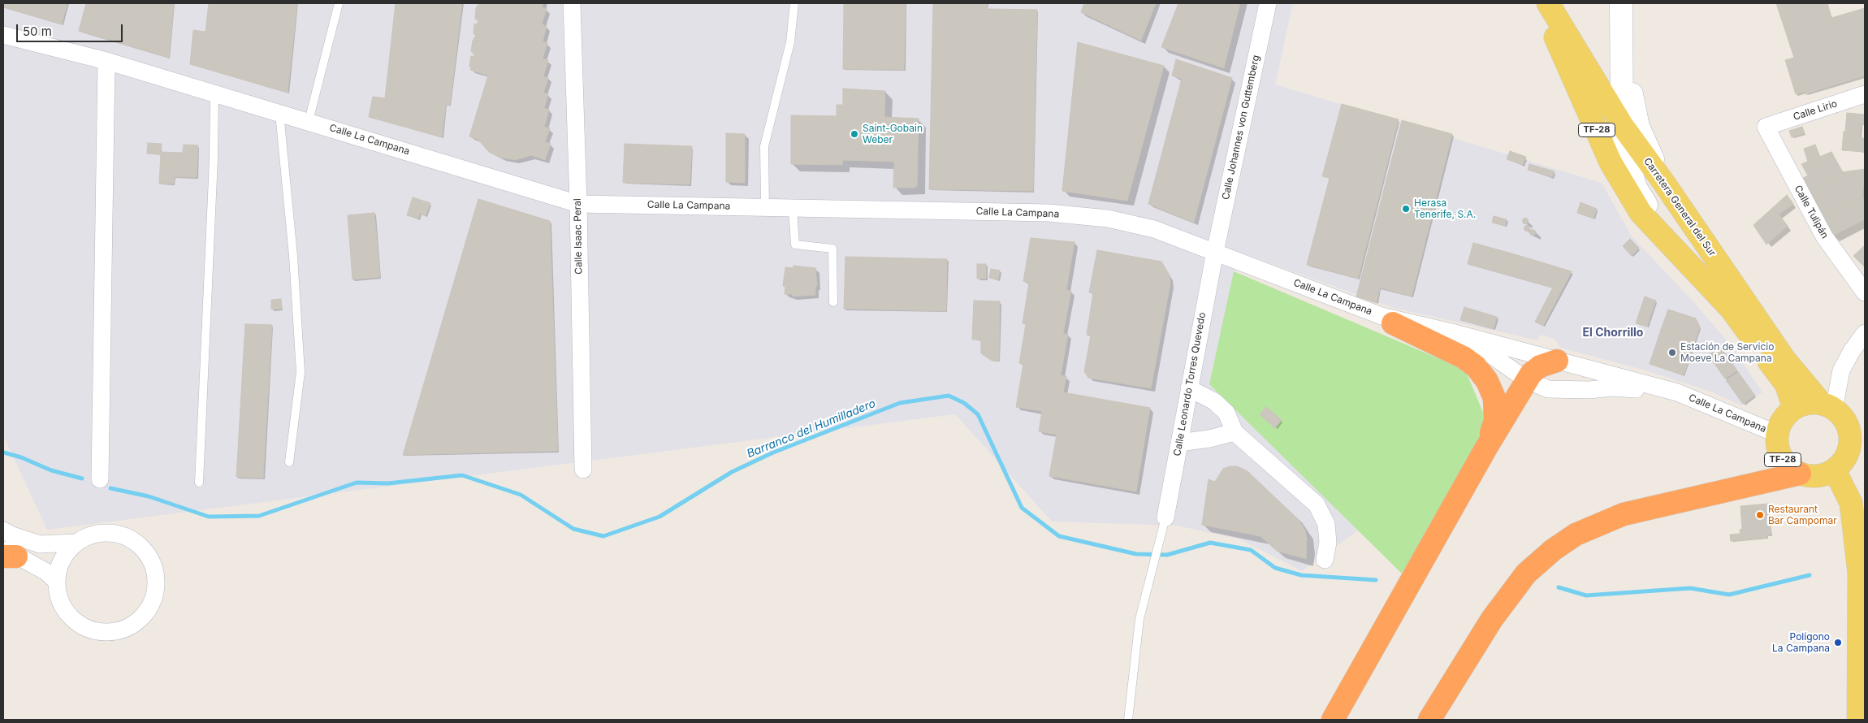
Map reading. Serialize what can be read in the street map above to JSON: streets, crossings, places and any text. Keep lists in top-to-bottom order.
{
  "streets": {
    "main road": ["TF-28", "Carretera General del Sur"],
    "street": [
      "Calle Lirio",
      "Calle Johannes von Guttemberg",
      "Calle La Campana",
      "Calle Tulipán",
      "Calle Isaac Peral",
      "Calle Leonardo Torres Quevedo"
    ]
  },
  "crossings": [
    ["Calle Lirio", "Calle Tulipán"],
    ["Calle Johannes von Guttemberg", "Calle La Campana"],
    ["Calle Johannes von Guttemberg", "Calle Leonardo Torres Quevedo"],
    ["TF-28", "Calle La Campana"],
    ["TF-28", "Carretera General del Sur"],
    ["Calle La Campana", "Carretera General del Sur"],
    ["Calle La Campana", "Calle Isaac Peral"],
    ["Calle La Campana", "Calle Leonardo Torres Quevedo"]
  ],
  "districts": ["El Chorrillo"],
  "water": ["Barranco del Humilladero"],
  "places": [
    "Saint-Gobain Weber",
    "Herasa Tenerife, S.A.",
    "Estación de Servicio Moeve La Campana",
    "Restaurant Bar Campomar",
    "Polígono La Campana"
  ],
  "scale_bar": "50 m"
}
